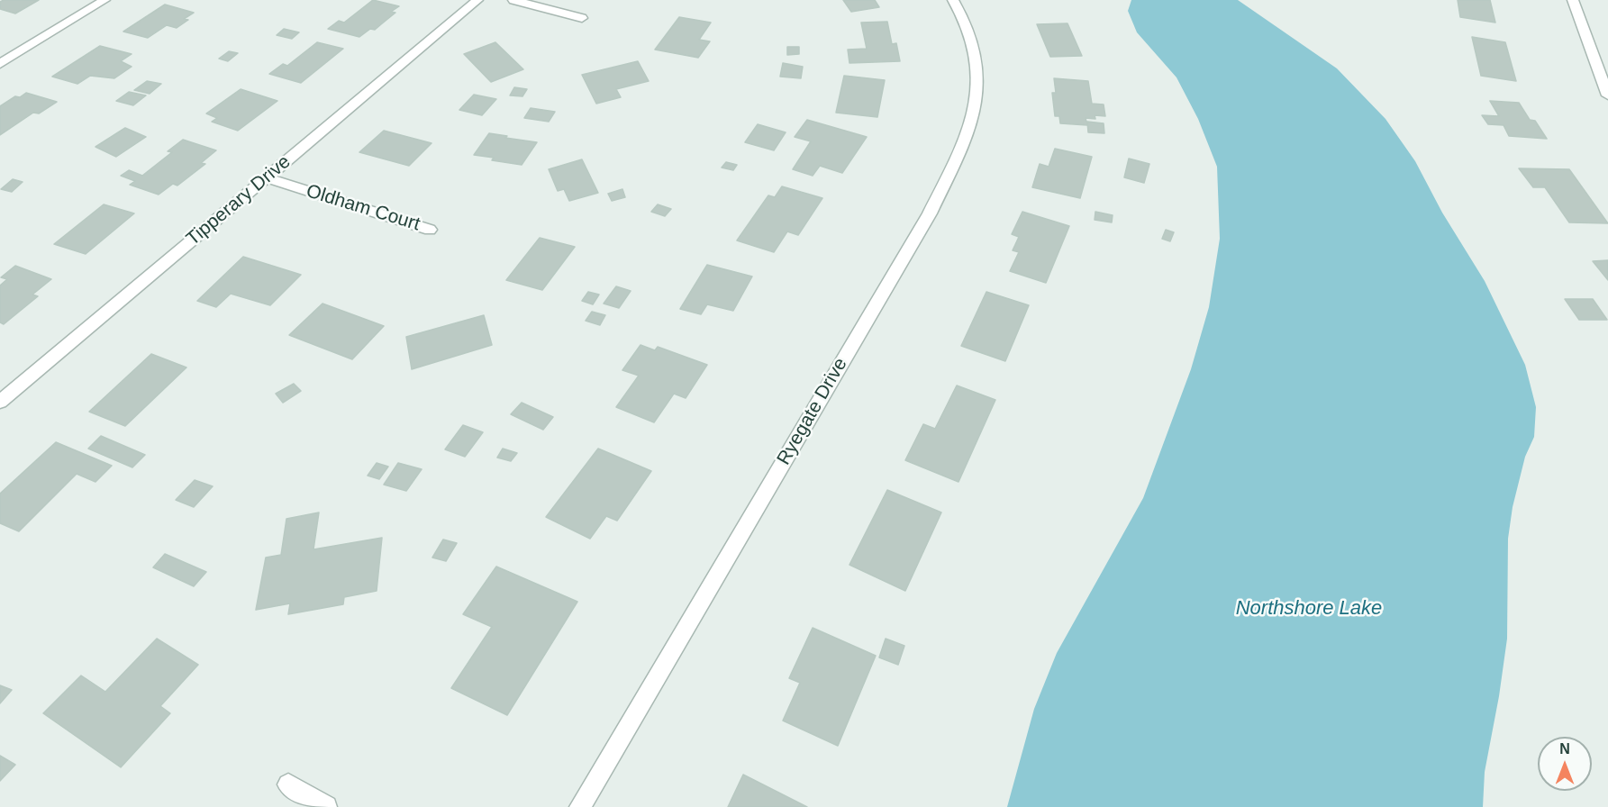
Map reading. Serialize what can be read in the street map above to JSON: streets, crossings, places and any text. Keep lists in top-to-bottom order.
{
  "streets": {
    "street": ["Tipperary Drive", "Oldham Court", "Ryegate Drive"]
  },
  "crossings": [
    ["Tipperary Drive", "Oldham Court"]
  ],
  "water": ["Northshore Lake"],
  "north": "top"
}
